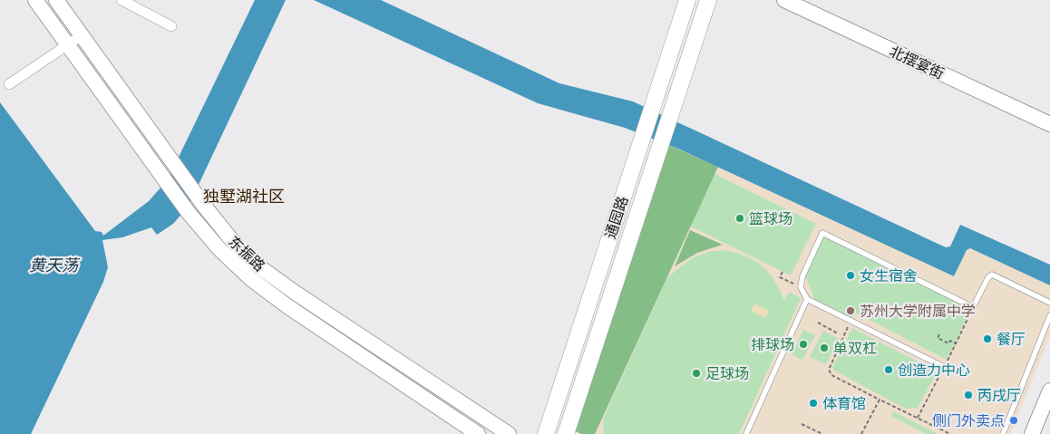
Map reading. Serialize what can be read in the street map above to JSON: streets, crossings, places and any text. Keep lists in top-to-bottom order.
{
  "streets": {
    "main road": ["北摆宴街", "通园路", "东振路"]
  },
  "districts": ["独墅湖社区"],
  "water": ["黄天荡"],
  "places": [
    "篮球场",
    "女生宿舍",
    "苏州大学附属中学",
    "餐厅",
    "排球场",
    "单双杠",
    "创造力中心",
    "足球场",
    "丙戌厅",
    "体育馆",
    "侧门外卖点"
  ]
}
